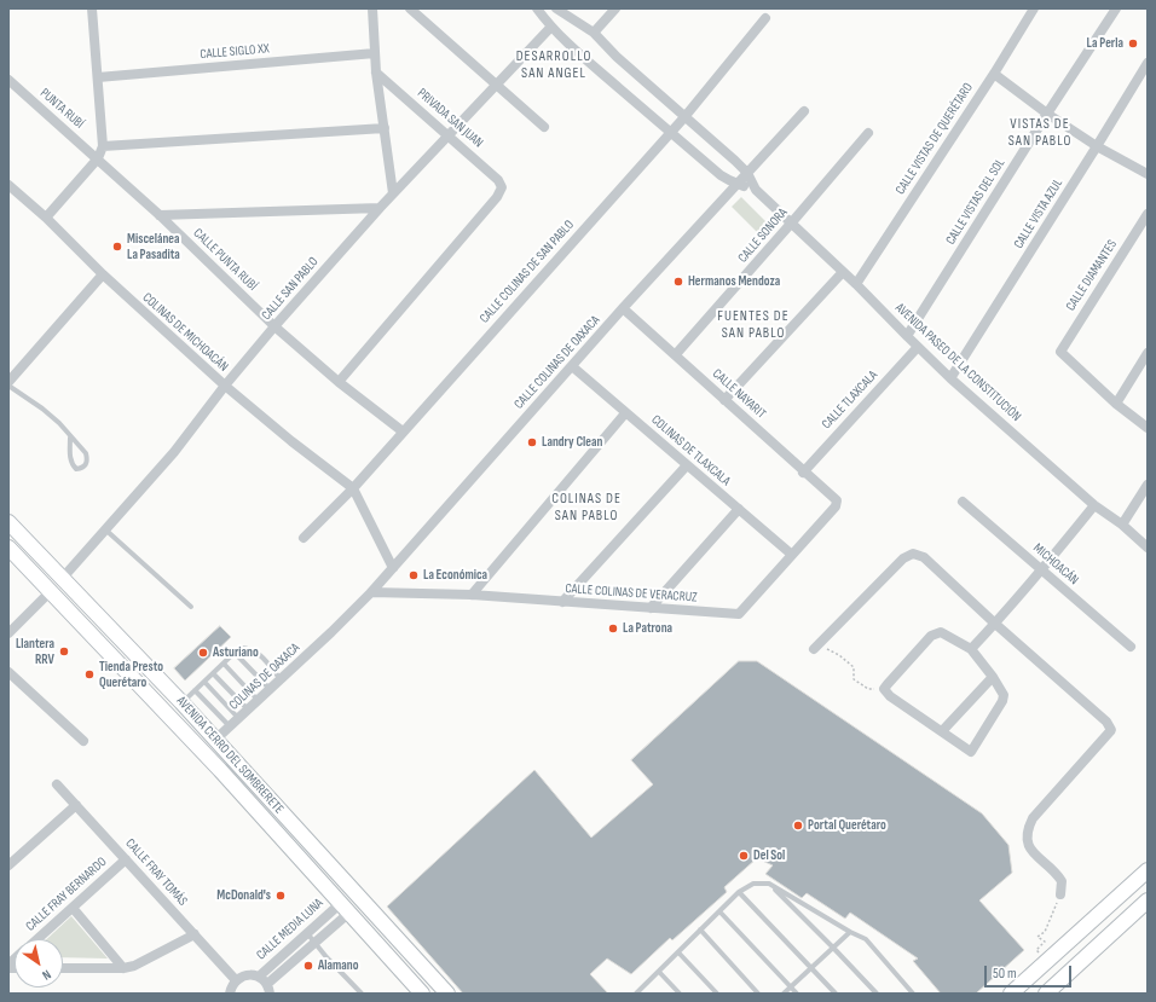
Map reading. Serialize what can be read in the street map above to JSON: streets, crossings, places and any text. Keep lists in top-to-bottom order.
{
  "streets": {
    "main road": ["AVENIDA CERRO DEL SOMBRERETE"],
    "street": [
      "CALLE SIGLO XX",
      "PUNTA RUBÍ",
      "PRIVADA SAN JUAN",
      "CALLE VISTAS DE QUERÉTARO",
      "CALLE VISTAS DEL SOL",
      "CALLE VISTA AZUL",
      "CALLE SONORA",
      "CALLE PUNTA RUBÍ",
      "CALLE COLINAS DE SAN PABLO",
      "CALLE DIAMANTES",
      "CALLE SAN PABLO",
      "COLINAS DE MICHOACÁN",
      "CALLE COLINAS DE OAXACA",
      "AVENIDA PASEO DE LA CONSTITUCIÓN",
      "CALLE NAYARIT",
      "CALLE TLAXCALA",
      "COLINAS DE TLAXCALA",
      "MICHOACÁN",
      "CALLE COLINAS DE VERACRUZ",
      "COLINAS DE OAXACA",
      "CALLE FRAY TOMÁS",
      "CALLE FRAY BERNARDO",
      "CALLE MEDIA LUNA"
    ]
  },
  "crossings": [
    ["PUNTA RUBÍ", "CALLE PUNTA RUBÍ"],
    ["PRIVADA SAN JUAN", "CALLE PUNTA RUBÍ"],
    ["PRIVADA SAN JUAN", "CALLE SAN PABLO"],
    ["CALLE VISTAS DE QUERÉTARO", "AVENIDA PASEO DE LA CONSTITUCIÓN"],
    ["CALLE VISTAS DEL SOL", "AVENIDA PASEO DE LA CONSTITUCIÓN"],
    ["CALLE VISTA AZUL", "AVENIDA PASEO DE LA CONSTITUCIÓN"],
    ["CALLE SONORA", "AVENIDA PASEO DE LA CONSTITUCIÓN"],
    ["CALLE SONORA", "CALLE NAYARIT"],
    ["CALLE PUNTA RUBÍ", "CALLE COLINAS DE SAN PABLO"],
    ["CALLE PUNTA RUBÍ", "CALLE SAN PABLO"],
    ["CALLE COLINAS DE SAN PABLO", "COLINAS DE MICHOACÁN"],
    ["CALLE SAN PABLO", "COLINAS DE MICHOACÁN"],
    ["CALLE SAN PABLO", "AVENIDA CERRO DEL SOMBRERETE"],
    ["CALLE COLINAS DE OAXACA", "AVENIDA PASEO DE LA CONSTITUCIÓN"],
    ["CALLE COLINAS DE OAXACA", "CALLE NAYARIT"],
    ["CALLE COLINAS DE OAXACA", "COLINAS DE TLAXCALA"],
    ["CALLE COLINAS DE OAXACA", "CALLE COLINAS DE VERACRUZ"],
    ["CALLE COLINAS DE OAXACA", "COLINAS DE OAXACA"],
    ["AVENIDA PASEO DE LA CONSTITUCIÓN", "CALLE TLAXCALA"],
    ["CALLE NAYARIT", "CALLE TLAXCALA"],
    ["CALLE NAYARIT", "CALLE COLINAS DE VERACRUZ"],
    ["COLINAS DE TLAXCALA", "CALLE COLINAS DE VERACRUZ"],
    ["COLINAS DE OAXACA", "AVENIDA CERRO DEL SOMBRERETE"],
    ["AVENIDA CERRO DEL SOMBRERETE", "CALLE MEDIA LUNA"],
    ["CALLE FRAY TOMÁS", "CALLE FRAY BERNARDO"]
  ],
  "districts": [
    "DESARROLLO SAN ANGEL",
    "VISTAS DE SAN PABLO",
    "FUENTES DE SAN PABLO",
    "COLINAS DE SAN PABLO"
  ],
  "places": [
    "La Perla",
    "Miscelánea La Pasadita",
    "Hermanos Mendoza",
    "Landry Clean",
    "La Económica",
    "La Patrona",
    "Llantera RRV",
    "Asturiano",
    "Tienda Presto Querétaro",
    "Portal Querétaro",
    "Del Sol",
    "McDonald's",
    "Alamano"
  ],
  "scale_bar": "50 m",
  "north": "bottom right"
}
